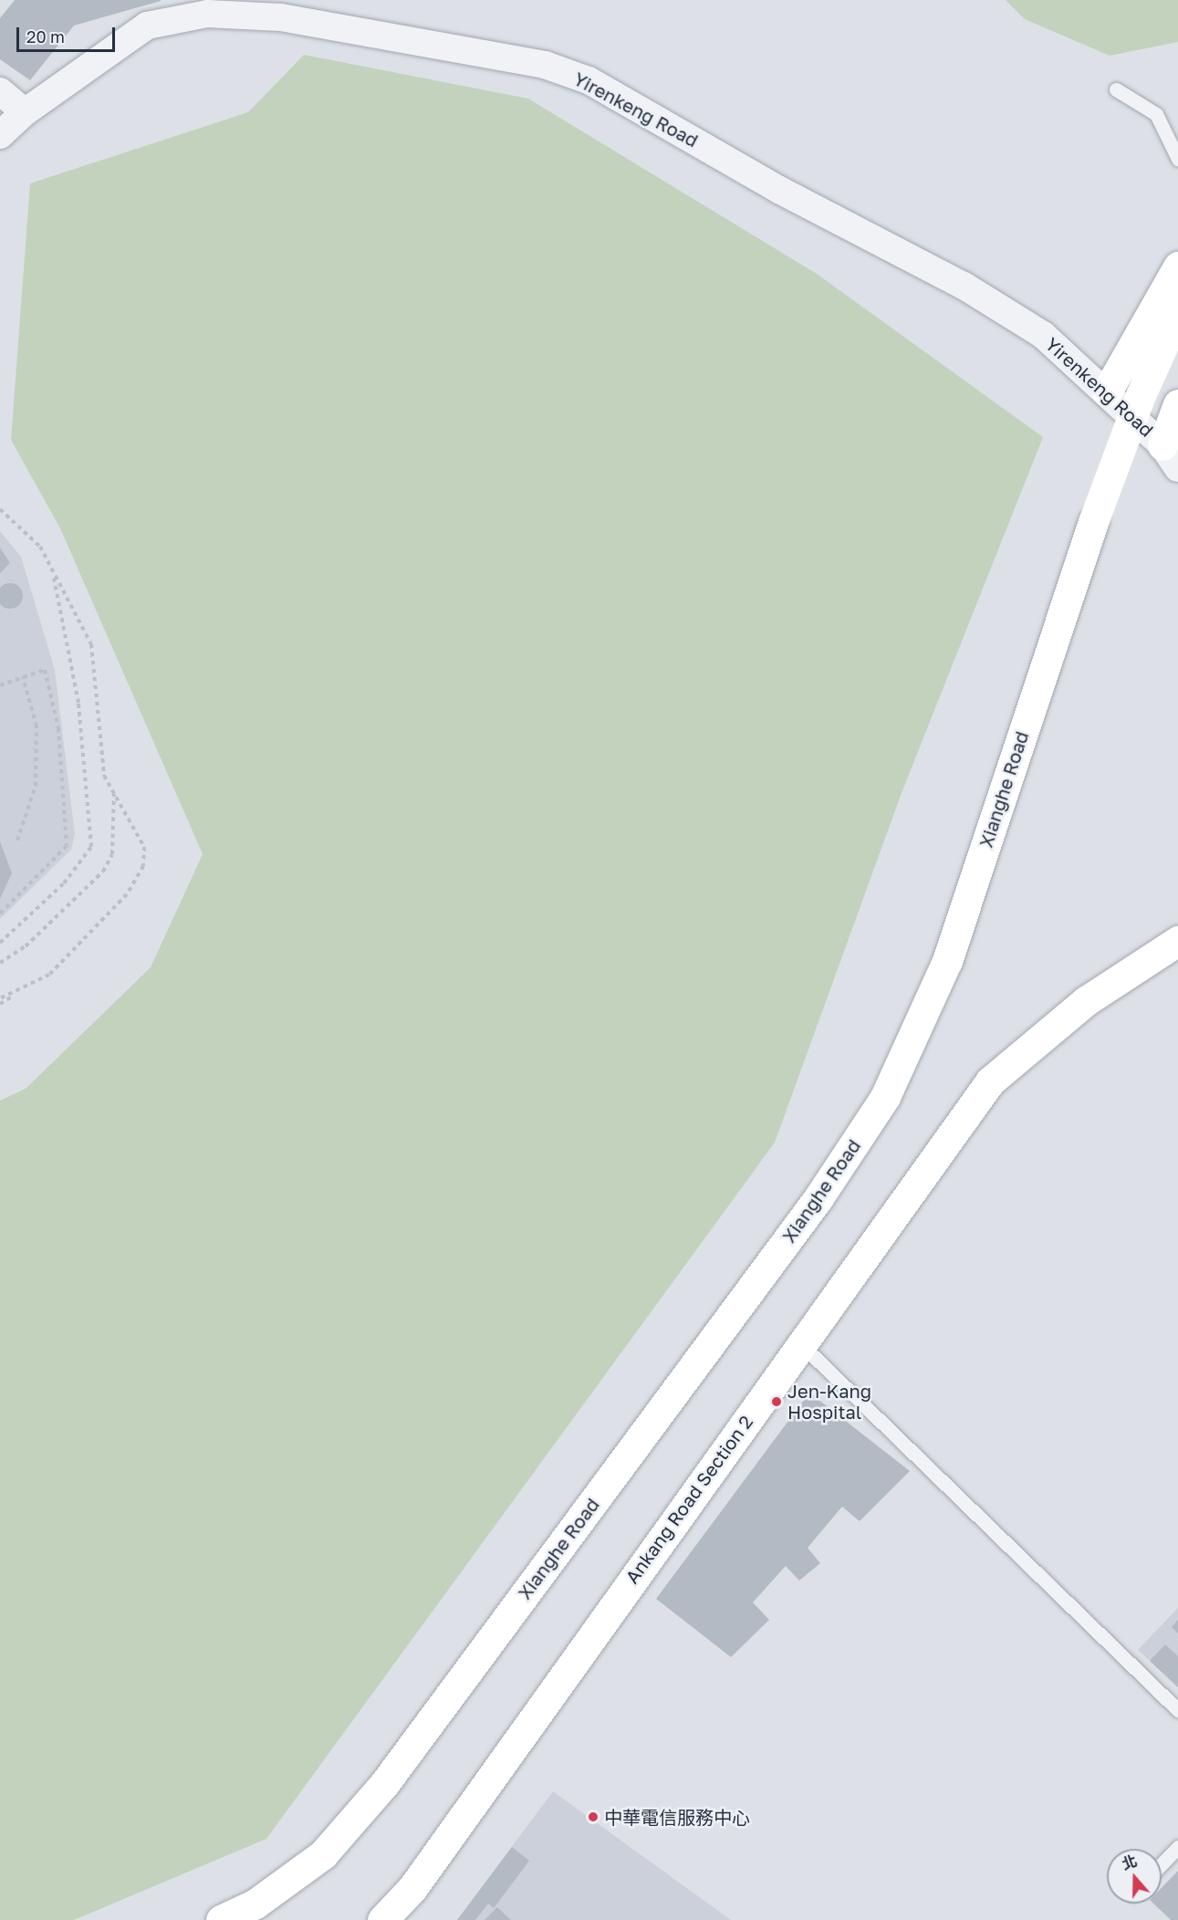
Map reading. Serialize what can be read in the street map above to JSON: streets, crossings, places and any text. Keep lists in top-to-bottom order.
{
  "streets": {
    "main road": ["Xianghe Road", "Ankang Road Section 2"],
    "street": ["Yirenkeng Road"]
  },
  "places": ["Jen-Kang Hospital", "中華電信服務中心"],
  "scale_bar": "20 m",
  "north": "top"
}
